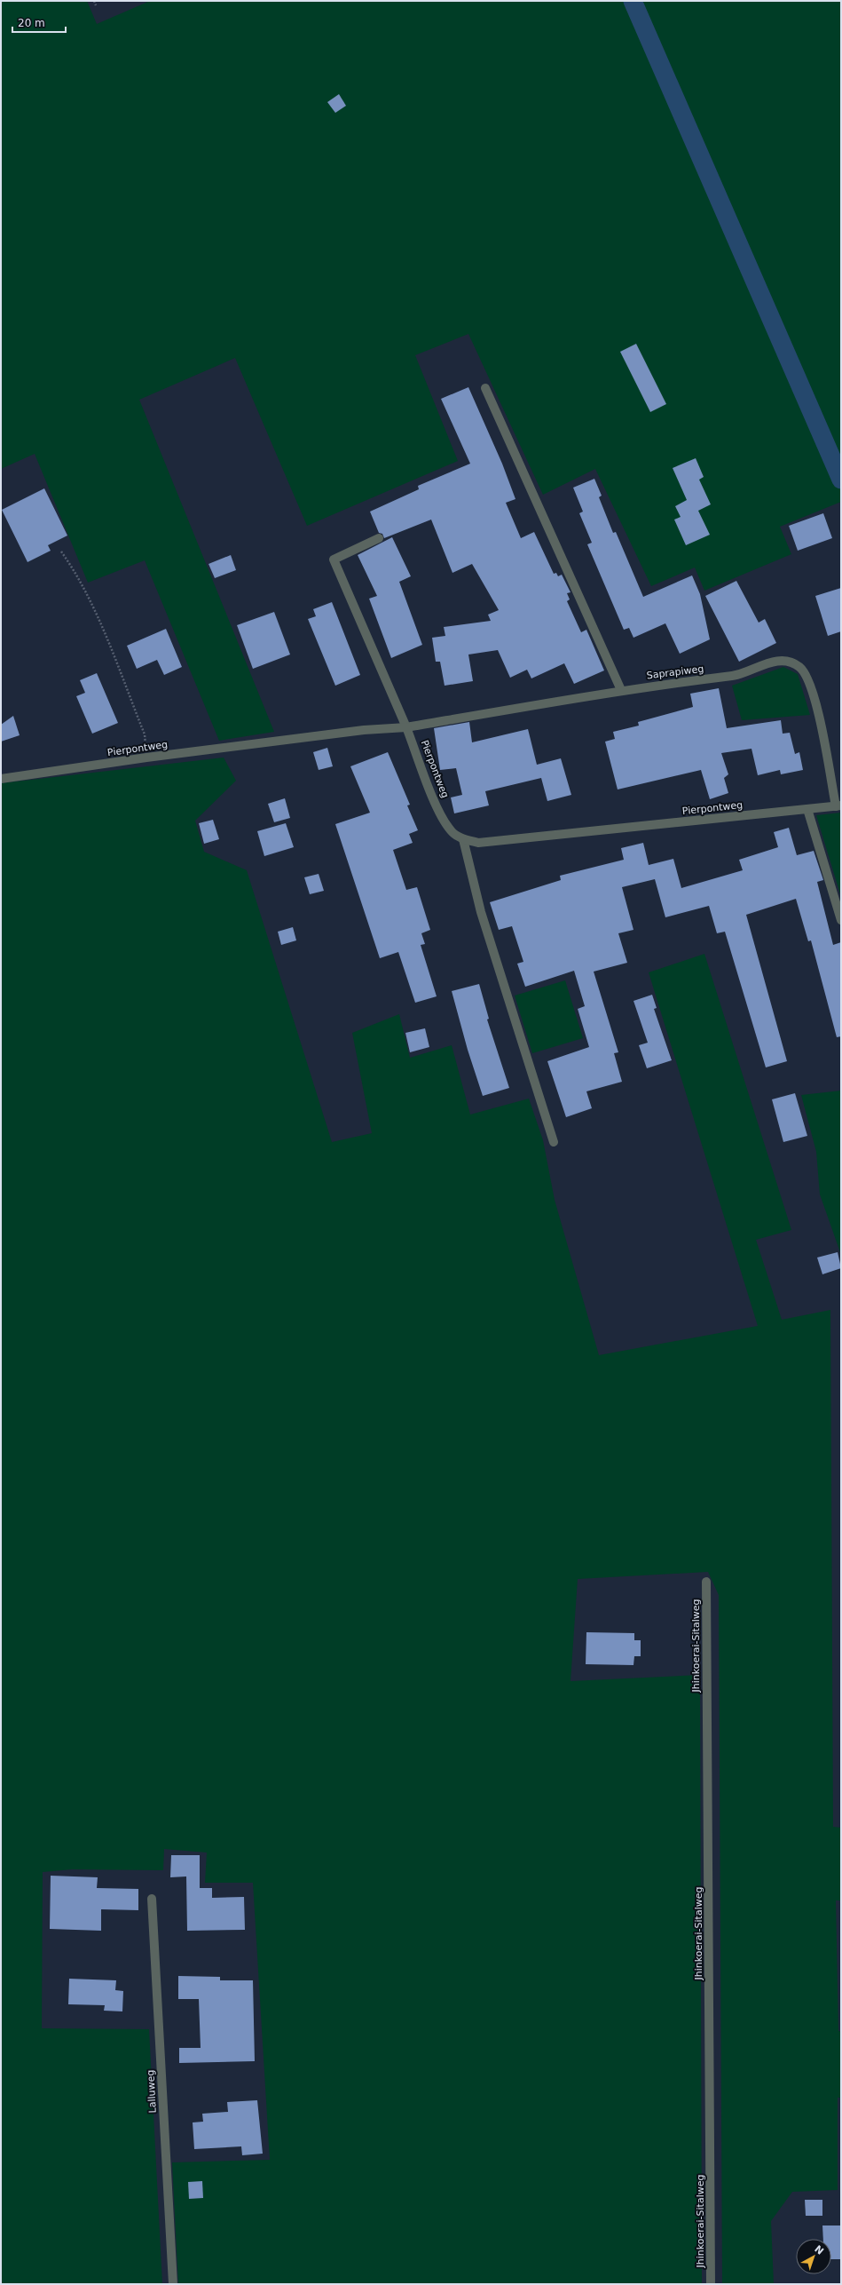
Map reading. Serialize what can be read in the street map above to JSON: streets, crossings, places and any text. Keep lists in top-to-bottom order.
{
  "streets": {
    "street": [
      "Saprapiweg",
      "Pierpontweg",
      "Jhinkoerai-Sitalweg",
      "Lalluweg"
    ]
  },
  "crossings": [
    ["Saprapiweg", "Pierpontweg"]
  ],
  "scale_bar": "20 m",
  "north": "top right"
}
